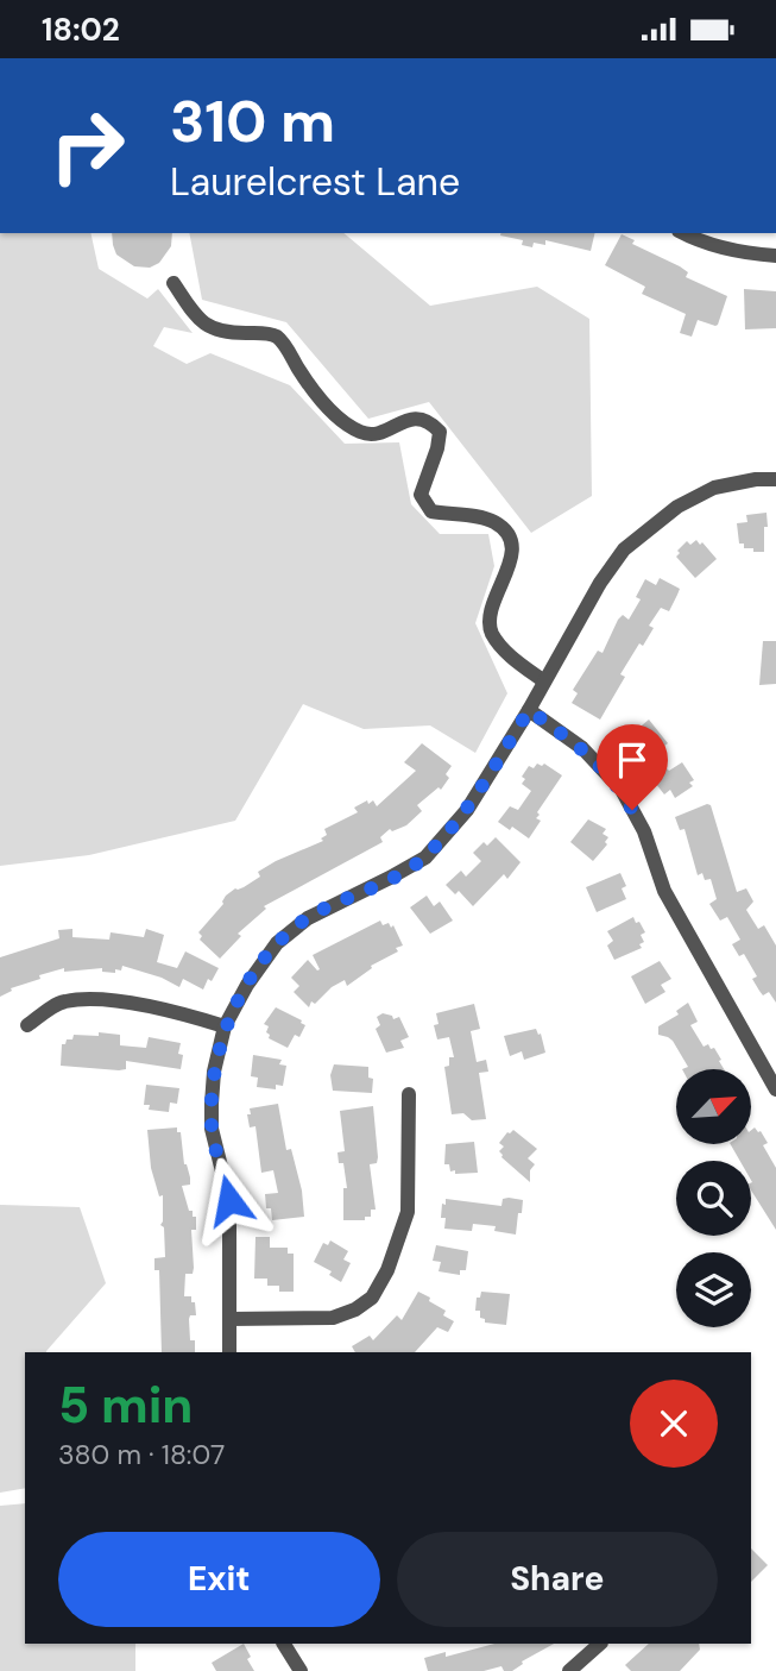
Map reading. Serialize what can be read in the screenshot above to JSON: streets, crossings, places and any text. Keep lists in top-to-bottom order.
{
  "north": "top right",
  "page": {
    "status": "18:02",
    "turn": ["310 m", "Laurelcrest Lane"],
    "heading": ["5 min", "380 m · 18:07"],
    "buttons": ["Exit", "Share"]
  }
}
